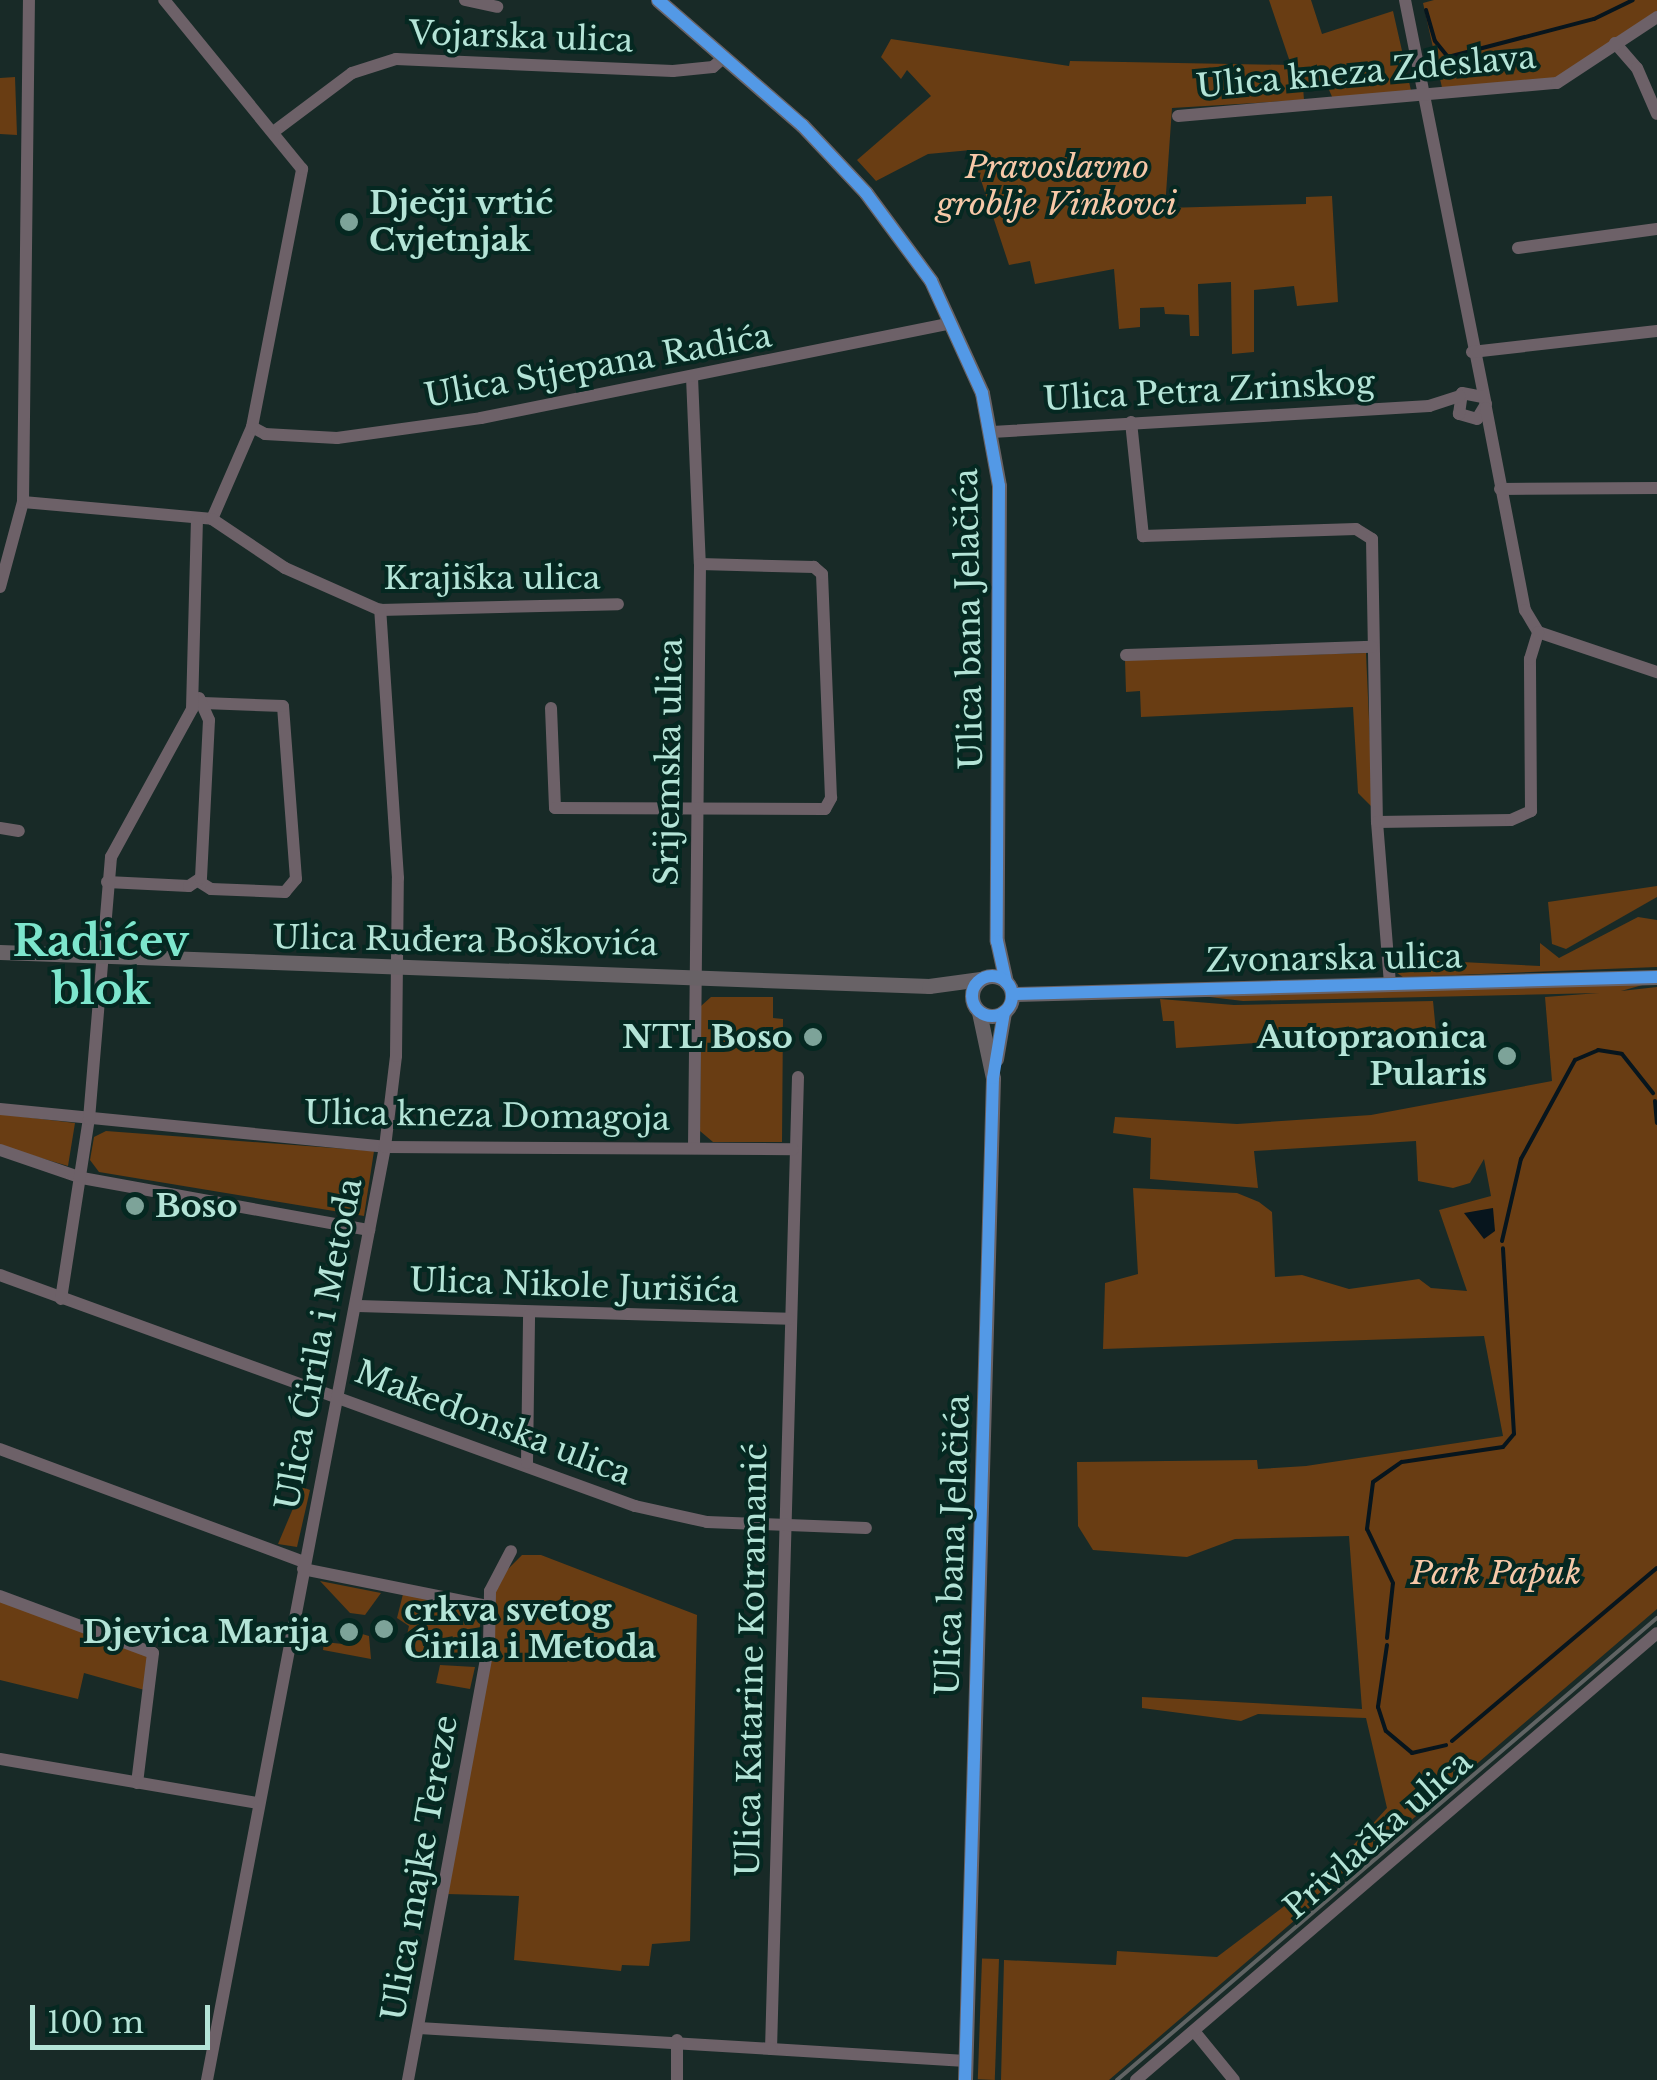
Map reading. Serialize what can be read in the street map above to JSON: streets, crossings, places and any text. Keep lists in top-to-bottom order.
{
  "streets": {
    "main road": ["Ulica bana Jelačića", "Ulica Ruđera Boškovića", "Zvonarska ulica"],
    "street": [
      "Vojarska ulica",
      "Ulica kneza Zdeslava",
      "Ulica Stjepana Radića",
      "Ulica Petra Zrinskog",
      "Krajiška ulica",
      "Srijemska ulica",
      "Ulica kneza Domagoja",
      "Ulica Nikole Jurišića",
      "Ulica Ćirila i Metoda",
      "Makedonska ulica",
      "Ulica Katarine Kotramanić",
      "Privlačka ulica",
      "Ulica majke Tereze"
    ]
  },
  "crossings": [
    ["Vojarska ulica", "Ulica bana Jelačića"],
    ["Ulica Stjepana Radića", "Ulica bana Jelačića"],
    ["Ulica Stjepana Radića", "Srijemska ulica"],
    ["Ulica Petra Zrinskog", "Ulica bana Jelačića"],
    ["Krajiška ulica", "Ulica Ćirila i Metoda"],
    ["Ulica bana Jelačića", "Ulica Ruđera Boškovića"],
    ["Ulica bana Jelačića", "Zvonarska ulica"],
    ["Srijemska ulica", "Ulica Ruđera Boškovića"],
    ["Srijemska ulica", "Ulica kneza Domagoja"],
    ["Ulica Ruđera Boškovića", "Ulica Ćirila i Metoda"],
    ["Ulica kneza Domagoja", "Ulica Ćirila i Metoda"],
    ["Ulica kneza Domagoja", "Ulica Katarine Kotramanić"],
    ["Ulica Nikole Jurišića", "Ulica Ćirila i Metoda"],
    ["Ulica Nikole Jurišića", "Ulica Katarine Kotramanić"],
    ["Ulica Ćirila i Metoda", "Makedonska ulica"],
    ["Makedonska ulica", "Ulica Katarine Kotramanić"]
  ],
  "districts": ["Radićev blok"],
  "parks": ["Pravoslavno groblje Vinkovci", "Park Papuk"],
  "places": [
    "Dječji vrtić Cvjetnjak",
    "NTL Boso",
    "Autopraonica Pularis",
    "Boso",
    "crkva svetog Ćirila i Metoda",
    "Djevica Marija"
  ],
  "scale_bar": "100 m"
}
